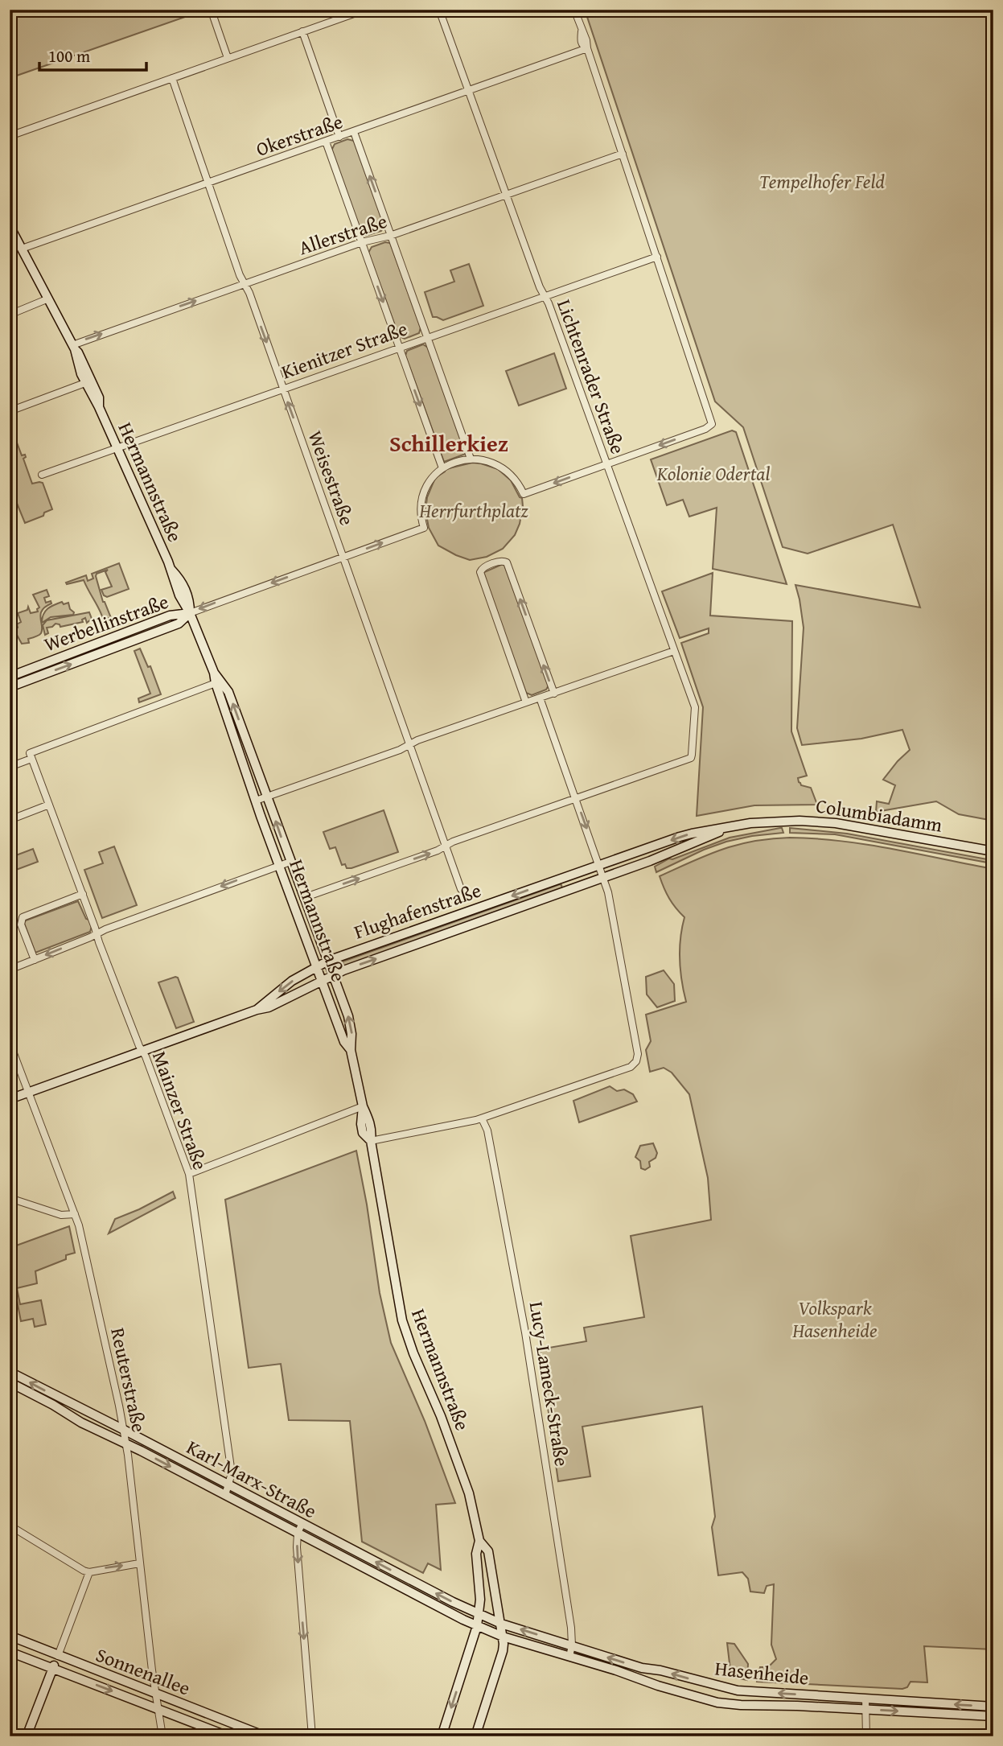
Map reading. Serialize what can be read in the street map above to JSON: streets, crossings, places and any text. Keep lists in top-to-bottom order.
{
  "streets": {
    "main road": [
      "Hermannstraße",
      "Werbellinstraße",
      "Columbiadamm",
      "Flughafenstraße",
      "Karl-Marx-Straße",
      "Sonnenallee",
      "Hasenheide"
    ],
    "street": [
      "Okerstraße",
      "Allerstraße",
      "Kienitzer Straße",
      "Lichtenrader Straße",
      "Weisestraße",
      "Mainzer Straße",
      "Reuterstraße",
      "Lucy-Lameck-Straße"
    ]
  },
  "crossings": [
    ["Okerstraße", "Lichtenrader Straße"],
    ["Okerstraße", "Weisestraße"],
    ["Okerstraße", "Hermannstraße"],
    ["Allerstraße", "Lichtenrader Straße"],
    ["Allerstraße", "Weisestraße"],
    ["Allerstraße", "Hermannstraße"],
    ["Kienitzer Straße", "Lichtenrader Straße"],
    ["Kienitzer Straße", "Weisestraße"],
    ["Kienitzer Straße", "Hermannstraße"],
    ["Hermannstraße", "Werbellinstraße"],
    ["Hermannstraße", "Flughafenstraße"],
    ["Hermannstraße", "Karl-Marx-Straße"],
    ["Hermannstraße", "Hasenheide"],
    ["Columbiadamm", "Flughafenstraße"],
    ["Flughafenstraße", "Mainzer Straße"],
    ["Flughafenstraße", "Reuterstraße"],
    ["Mainzer Straße", "Karl-Marx-Straße"],
    ["Reuterstraße", "Karl-Marx-Straße"],
    ["Reuterstraße", "Sonnenallee"],
    ["Lucy-Lameck-Straße", "Hasenheide"],
    ["Karl-Marx-Straße", "Hasenheide"]
  ],
  "districts": ["Schillerkiez"],
  "parks": [
    "Tempelhofer Feld",
    "Kolonie Odertal",
    "Herrfurthplatz",
    "Volkspark Hasenheide"
  ],
  "scale_bar": "100 m"
}
